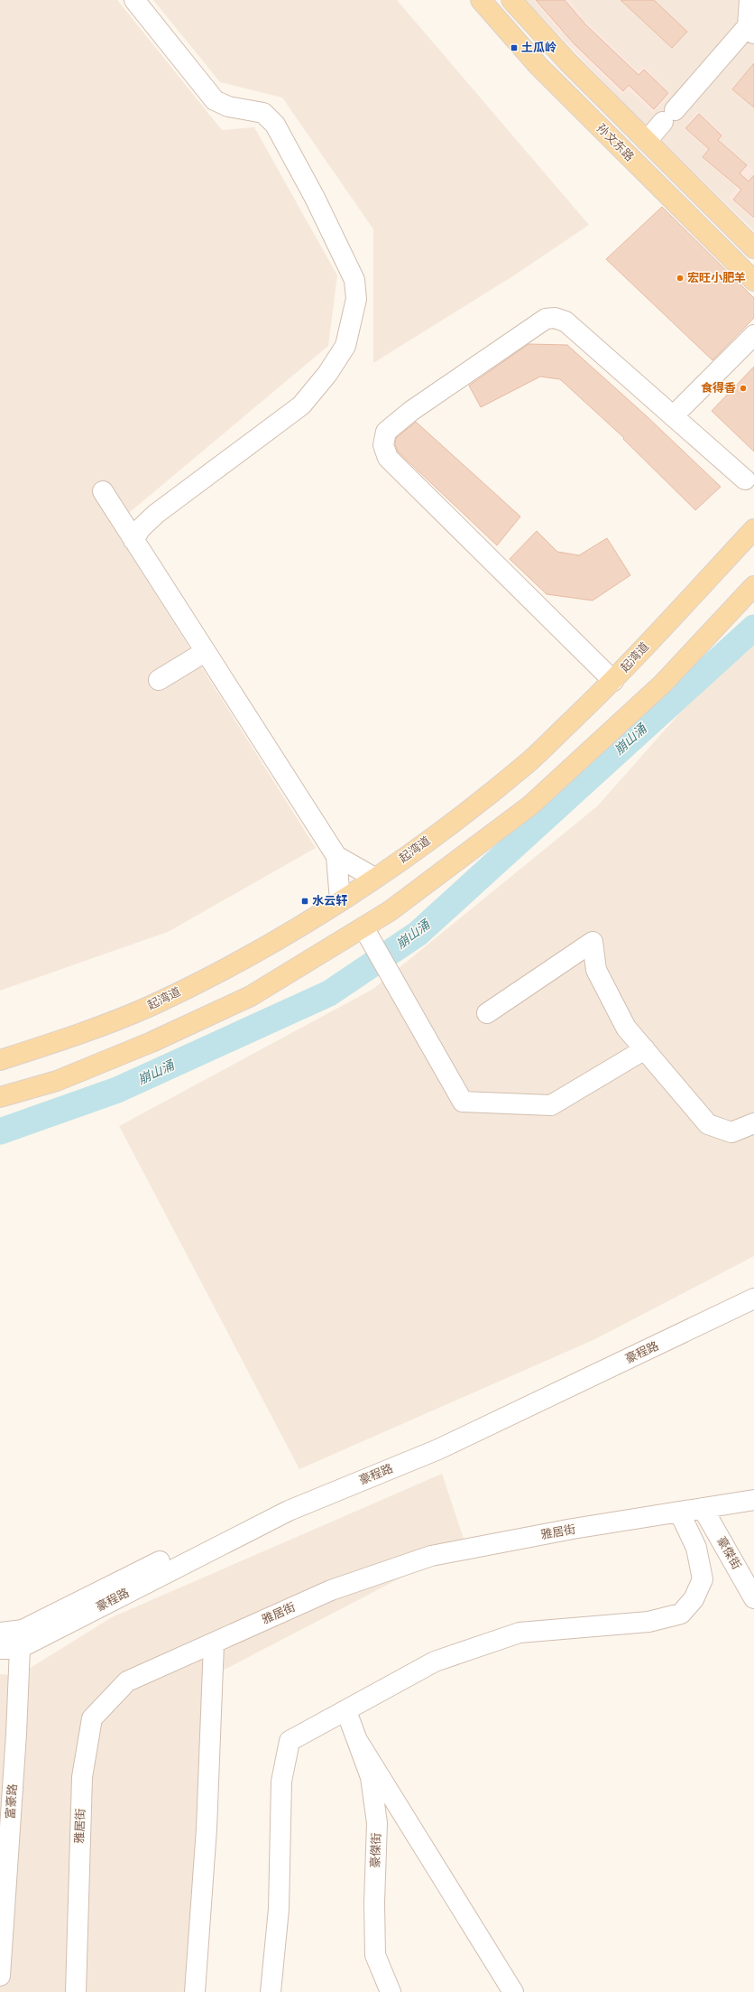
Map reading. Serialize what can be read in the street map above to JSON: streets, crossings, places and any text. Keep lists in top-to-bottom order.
{
  "streets": {
    "main road": ["孙文东路", "起湾道"],
    "street": [
      "豪程路",
      "雅居街",
      "豪傑街",
      "富豪路"
    ]
  },
  "crossings": [
    ["豪程路", "富豪路"],
    ["雅居街", "豪傑街"]
  ],
  "water": ["崩山涌"],
  "places": {
    "transit": ["土瓜岭", "水云轩"],
    "other": ["宏旺小肥羊", "食得香"]
  }
}
